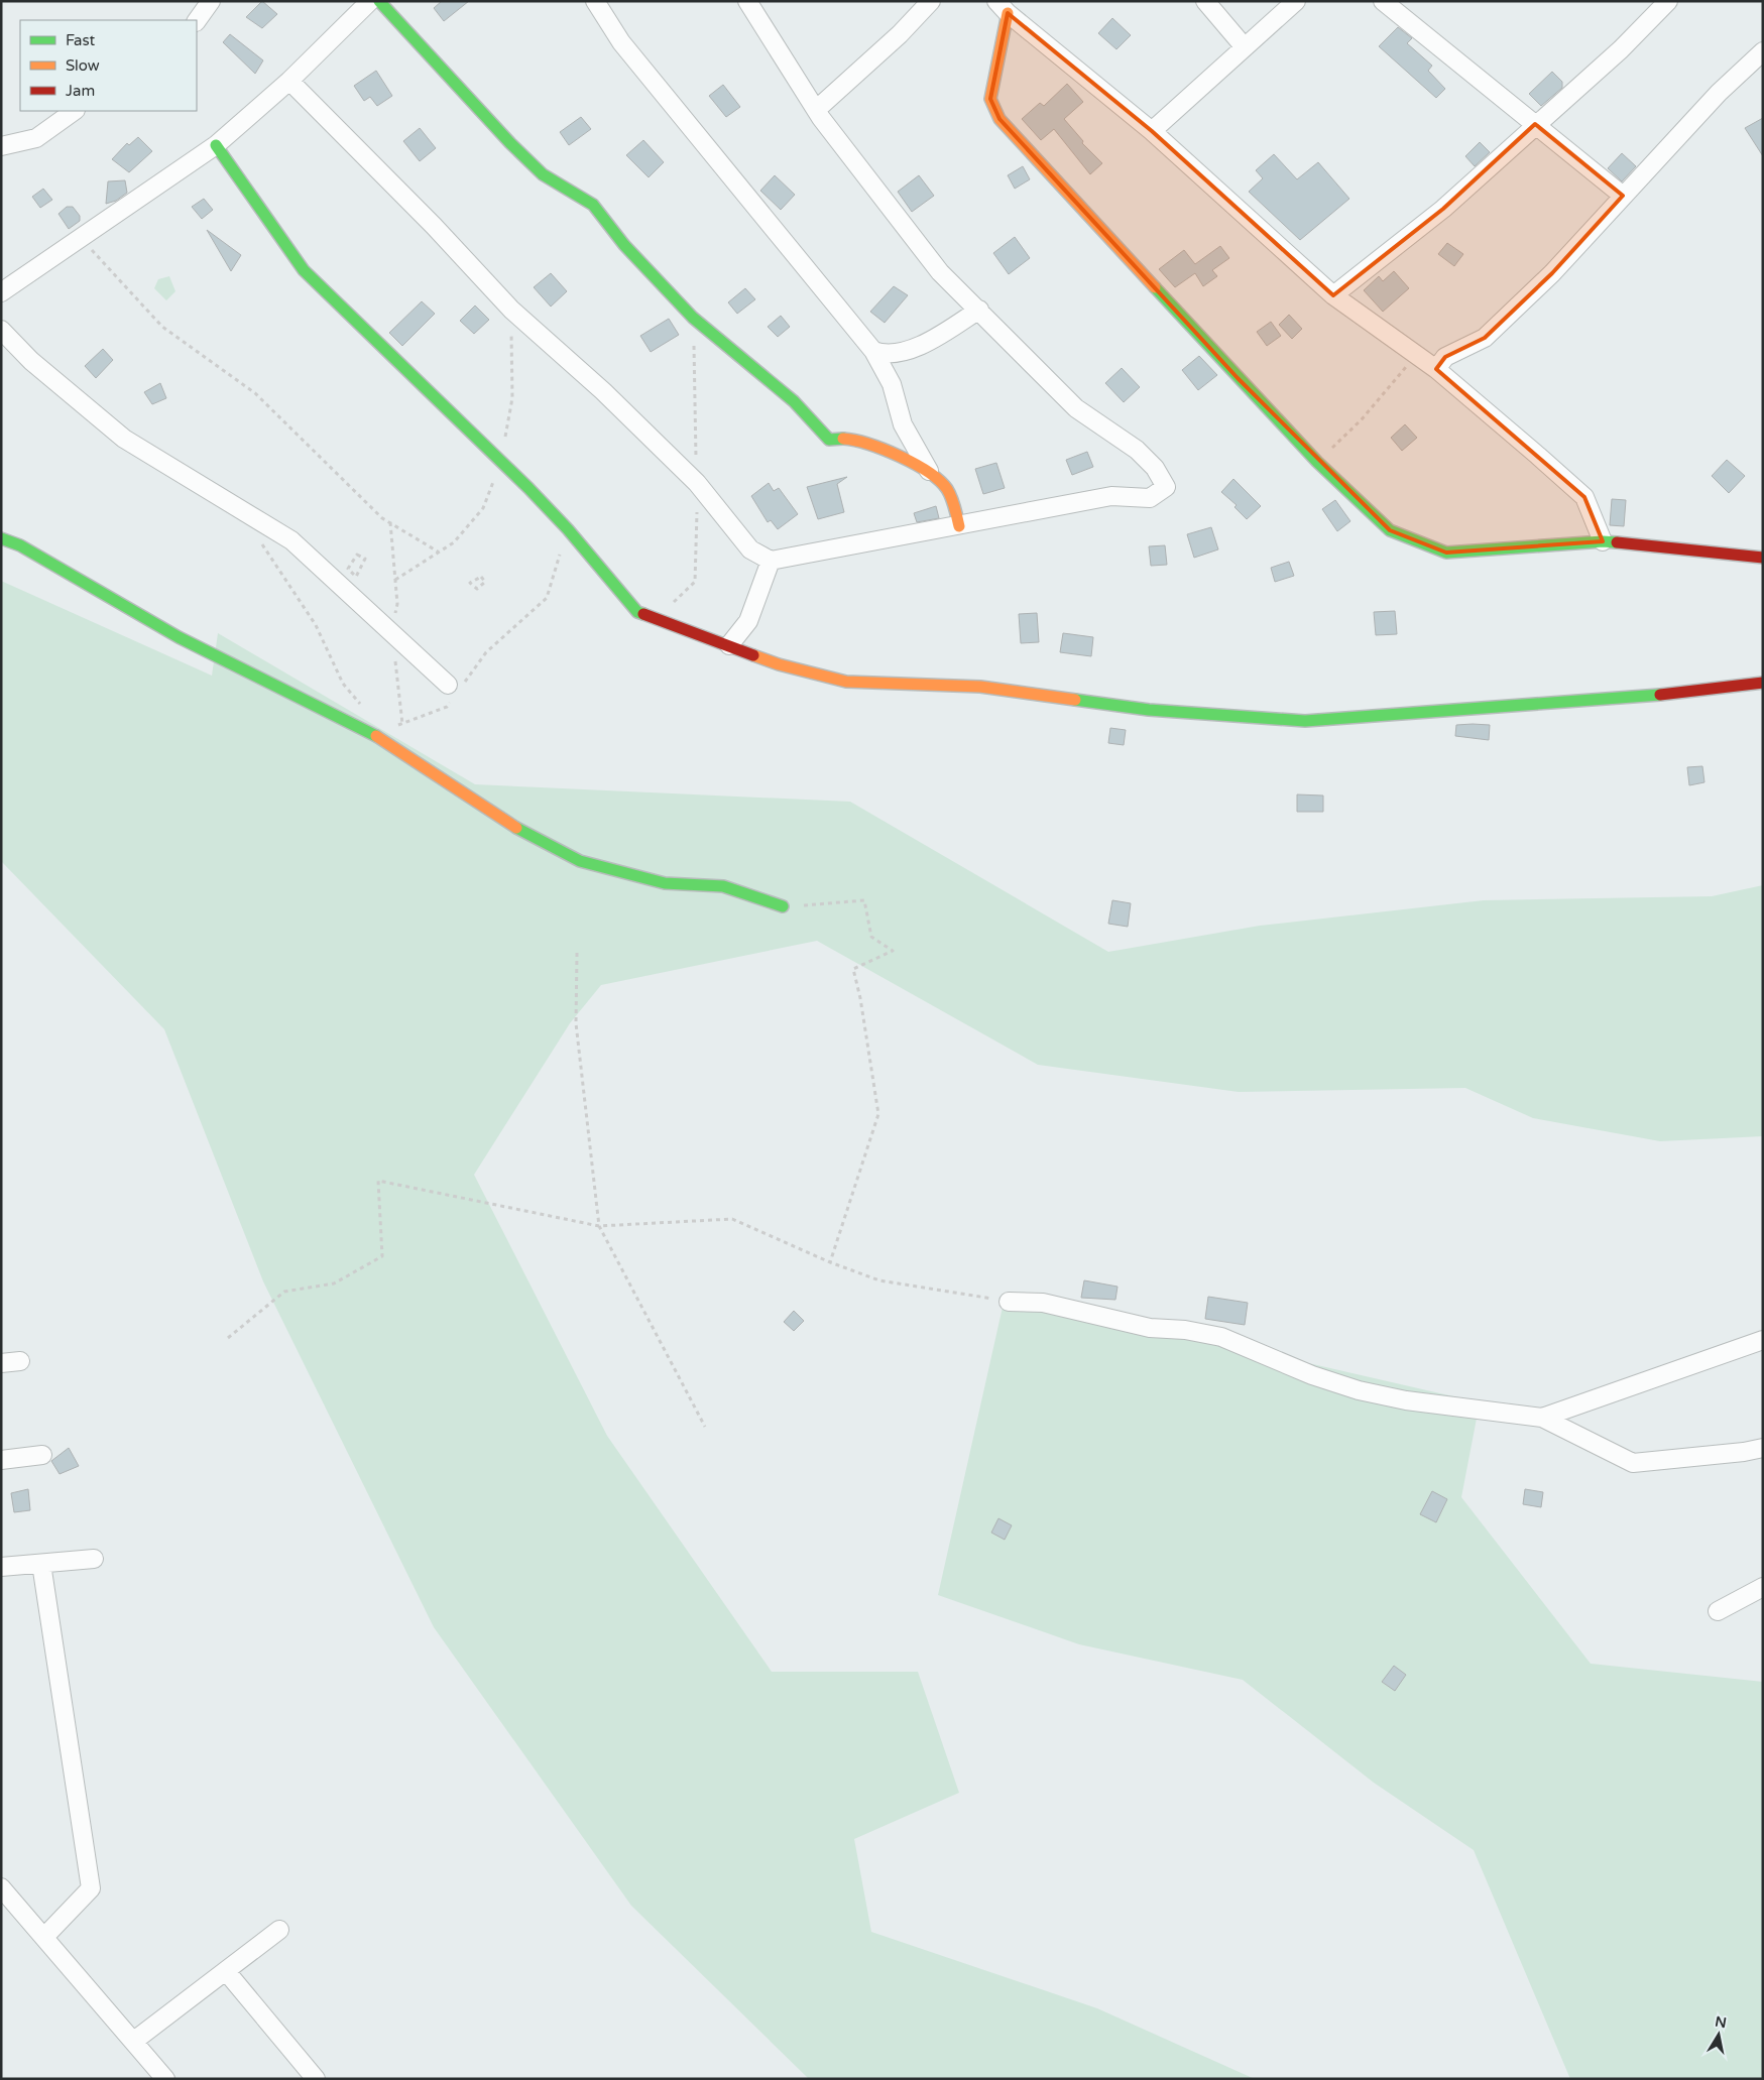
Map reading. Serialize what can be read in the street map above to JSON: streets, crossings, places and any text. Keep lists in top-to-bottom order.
{
  "legend": ["Fast", "Slow", "Jam"],
  "north": "top"
}
